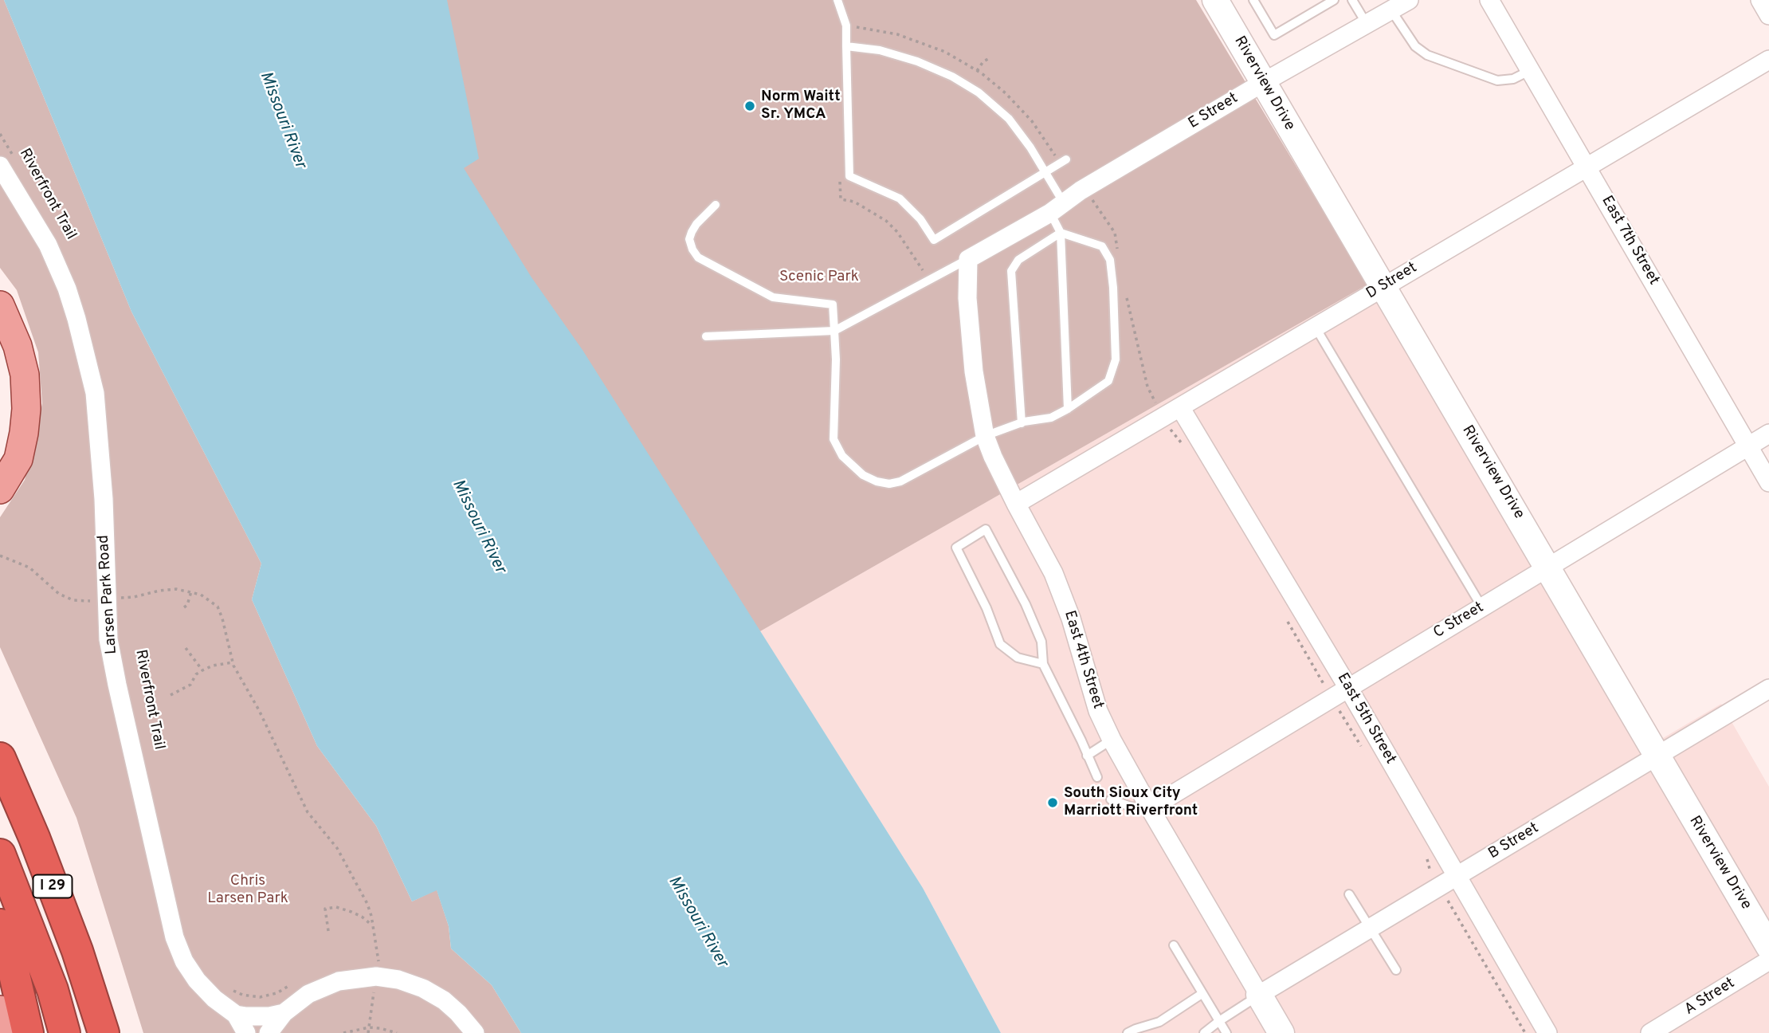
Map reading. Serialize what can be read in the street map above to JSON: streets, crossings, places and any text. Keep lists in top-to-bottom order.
{
  "streets": {
    "highway": ["I 29"],
    "main road": ["Riverview Drive", "East 4th Street"],
    "street": [
      "E Street",
      "East 7th Street",
      "D Street",
      "Larsen Park Road",
      "C Street",
      "East 5th Street",
      "B Street",
      "A Street"
    ],
    "path": ["Riverfront Trail"]
  },
  "crossings": [
    ["Riverview Drive", "E Street"],
    ["Riverview Drive", "D Street"],
    ["Riverview Drive", "C Street"],
    ["Riverview Drive", "B Street"],
    ["E Street", "East 4th Street"],
    ["Riverfront Trail", "Larsen Park Road"],
    ["East 7th Street", "D Street"],
    ["East 7th Street", "C Street"],
    ["D Street", "East 4th Street"],
    ["D Street", "East 5th Street"],
    ["C Street", "East 4th Street"],
    ["C Street", "East 5th Street"],
    ["East 4th Street", "B Street"],
    ["East 5th Street", "B Street"]
  ],
  "water": ["Missouri River"],
  "parks": ["Scenic Park", "Chris Larsen Park"],
  "places": ["Norm Waitt Sr. YMCA", "South Sioux City Marriott Riverfront"]
}
